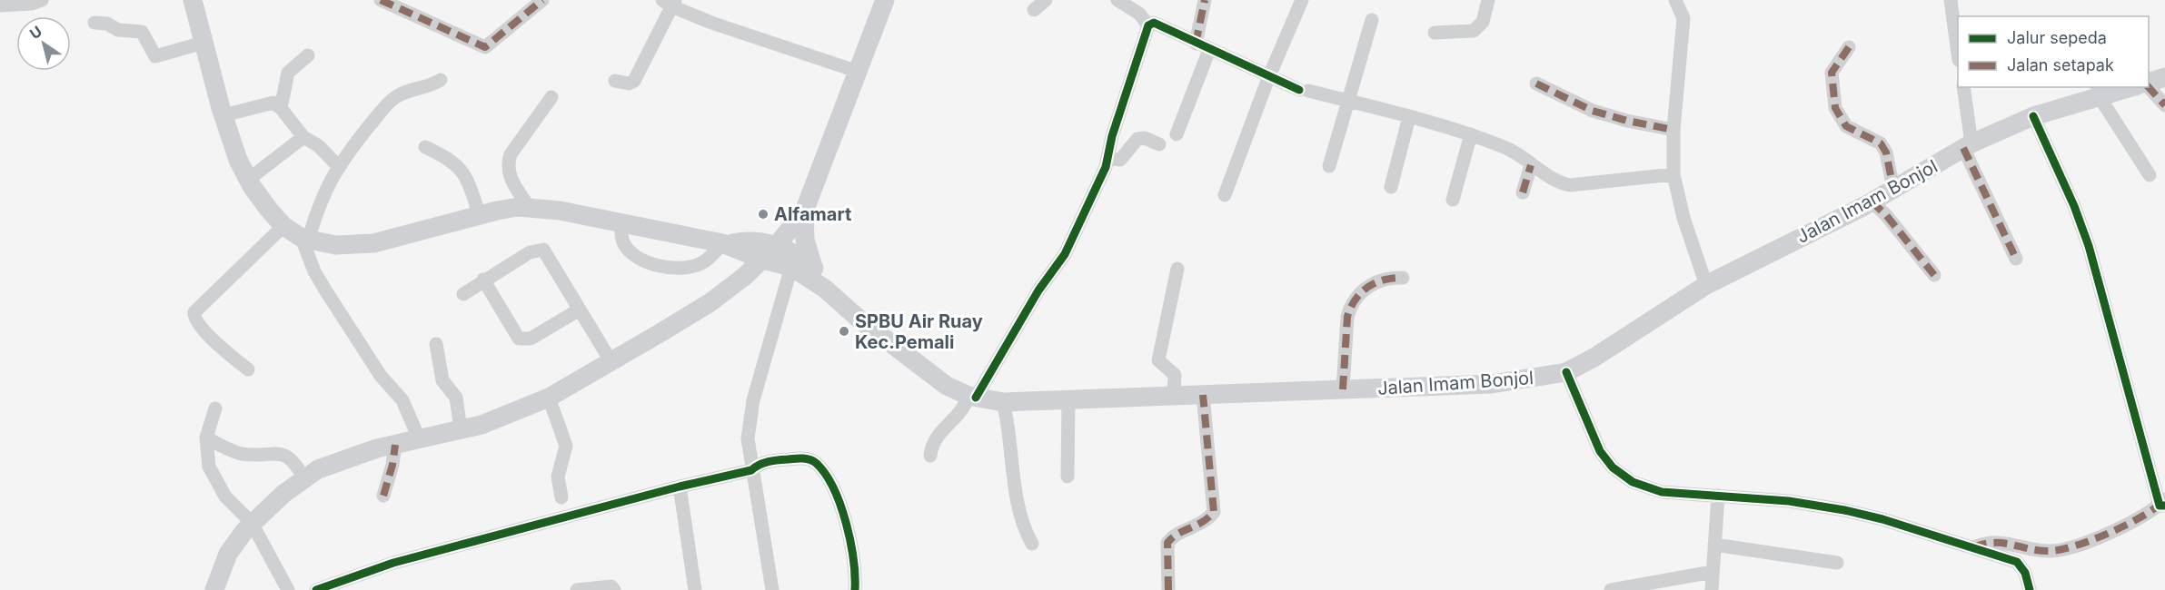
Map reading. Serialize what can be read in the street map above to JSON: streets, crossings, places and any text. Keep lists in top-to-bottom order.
{
  "streets": {
    "main road": ["Jalan Imam Bonjol"]
  },
  "places": ["Alfamart", "SPBU Air Ruay Kec.Pemali"],
  "legend": ["Jalur sepeda", "Jalan setapak"],
  "north": "top left"
}
